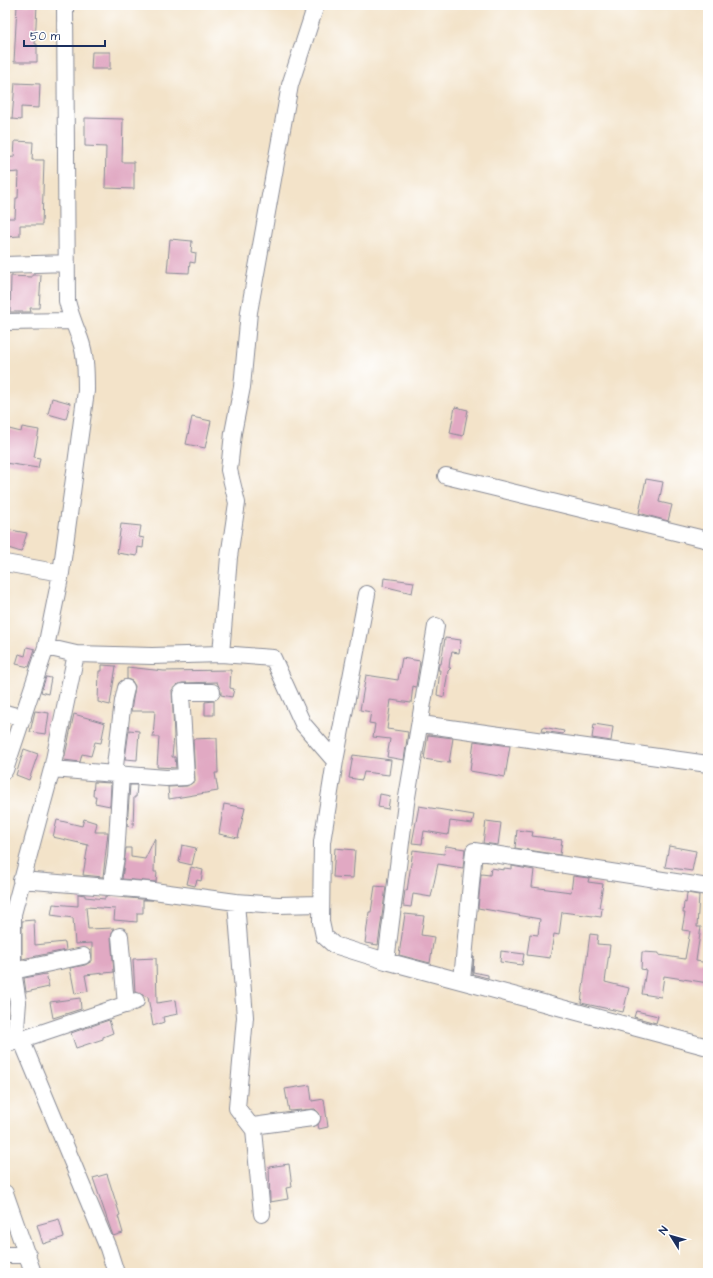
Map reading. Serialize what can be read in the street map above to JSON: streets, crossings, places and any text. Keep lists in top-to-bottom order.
{
  "scale_bar": "50 m",
  "north": "top left"
}
